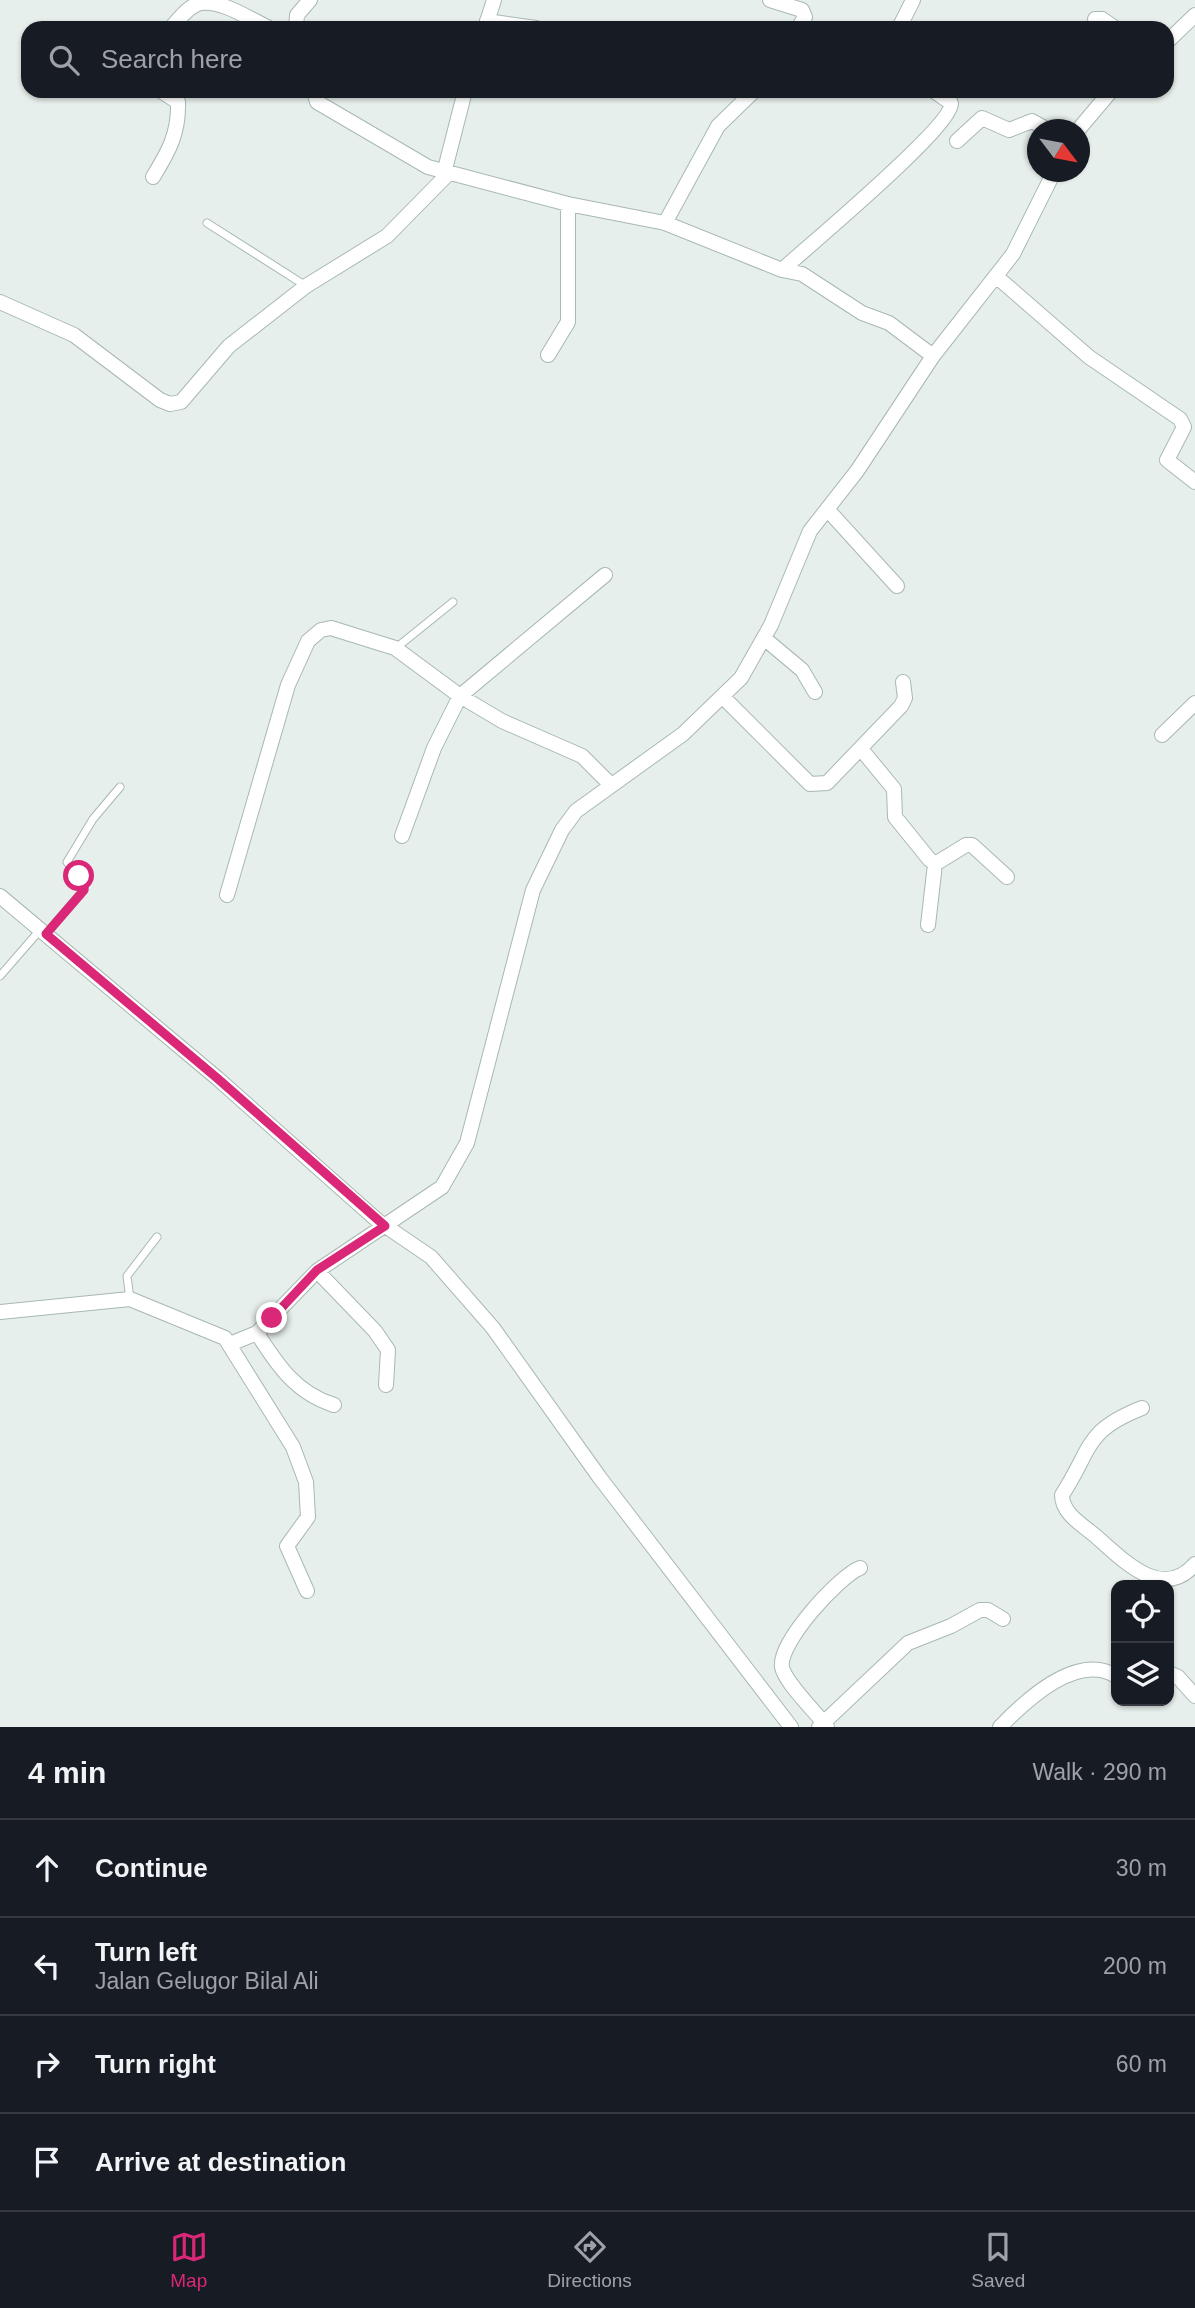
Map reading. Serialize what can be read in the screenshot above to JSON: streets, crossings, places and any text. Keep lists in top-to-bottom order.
{
  "north": "bottom right",
  "page": {
    "search": "Search here",
    "heading": ["4 min", "Walk · 290 m"],
    "list": [
      ["Continue", "30 m"],
      ["Turn left", "Jalan Gelugor Bilal Ali", "200 m"],
      ["Turn right", "60 m"],
      "Arrive at destination"
    ],
    "nav": ["Map", "Directions", "Saved"]
  }
}
